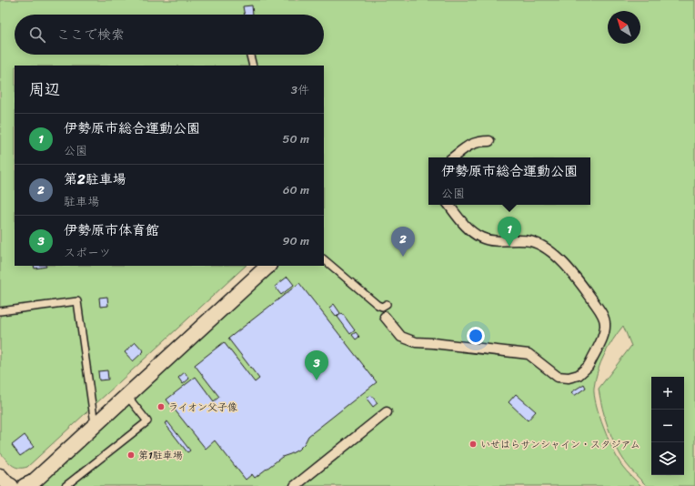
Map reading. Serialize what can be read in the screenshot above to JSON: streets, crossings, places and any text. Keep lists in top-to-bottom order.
{
  "places": ["ライオン父子像", "いせはらサンシャイン・スタジアム", "第1駐車場"],
  "north": "top left",
  "page": {
    "search": "ここで検索",
    "heading": ["周辺", "3件"],
    "list": [
      {
        "mark": "1",
        "name": "伊勢原市総合運動公園",
        "note": "公園",
        "value": "50 m"
      },
      {
        "mark": "2",
        "name": "第2駐車場",
        "note": "駐車場",
        "value": "60 m"
      },
      {
        "mark": "3",
        "name": "伊勢原市体育館",
        "note": "スポーツ",
        "value": "90 m"
      }
    ],
    "popup": ["伊勢原市総合運動公園", "公園"],
    "pins": ["1", "2", "3"],
    "map_buttons": ["+", "−"]
  }
}
